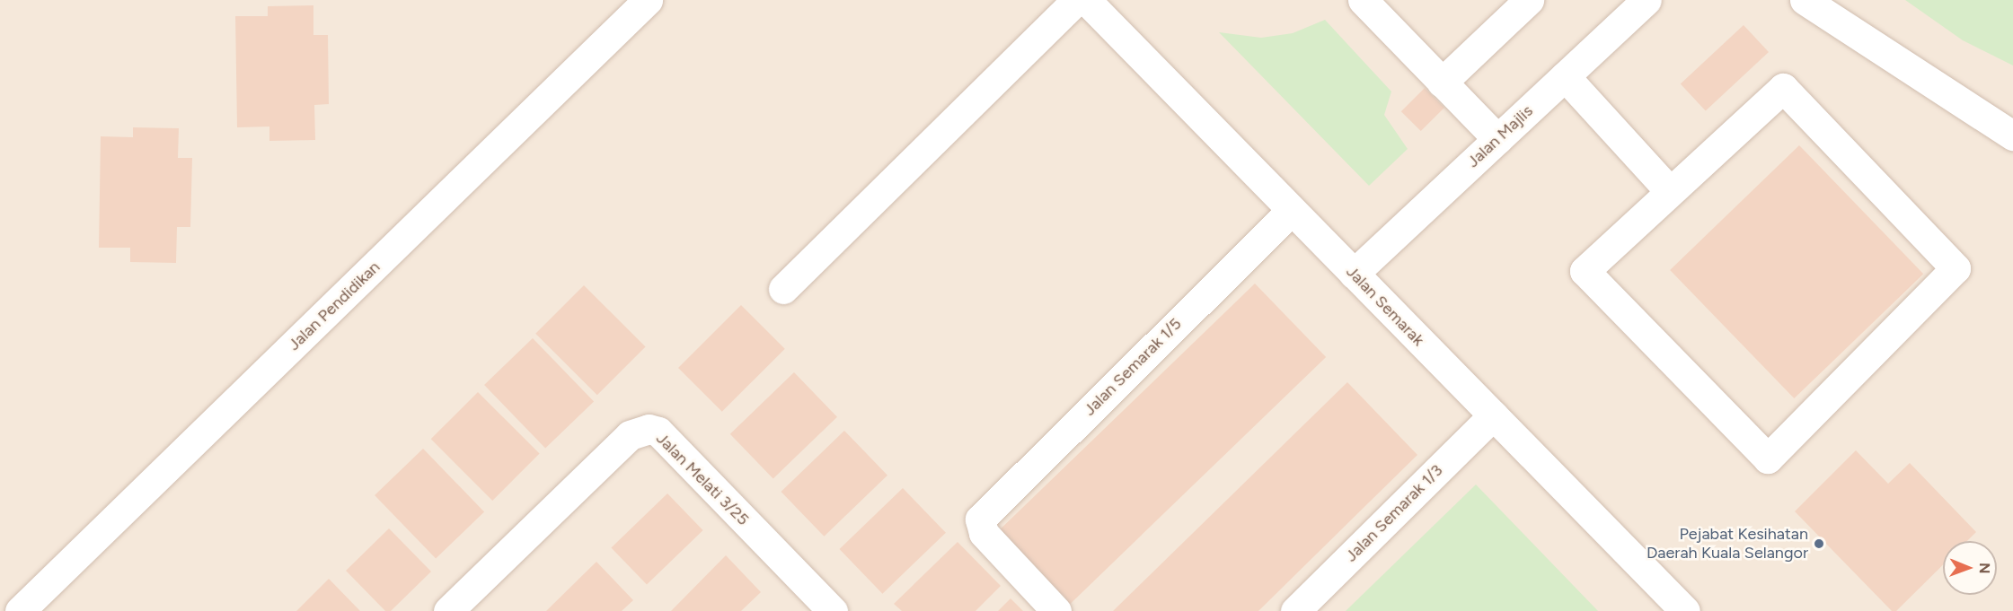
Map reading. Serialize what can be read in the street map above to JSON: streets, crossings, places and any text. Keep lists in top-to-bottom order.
{
  "streets": {
    "street": [
      "Jalan Majlis",
      "Jalan Pendidikan",
      "Jalan Semarak",
      "Jalan Semarak 1/5",
      "Jalan Melati 3/25",
      "Jalan Semarak 1/3"
    ]
  },
  "crossings": [
    ["Jalan Majlis", "Jalan Semarak"],
    ["Jalan Semarak", "Jalan Semarak 1/5"],
    ["Jalan Semarak", "Jalan Semarak 1/3"]
  ],
  "places": ["Pejabat Kesihatan Daerah Kuala Selangor"],
  "north": "right"
}
